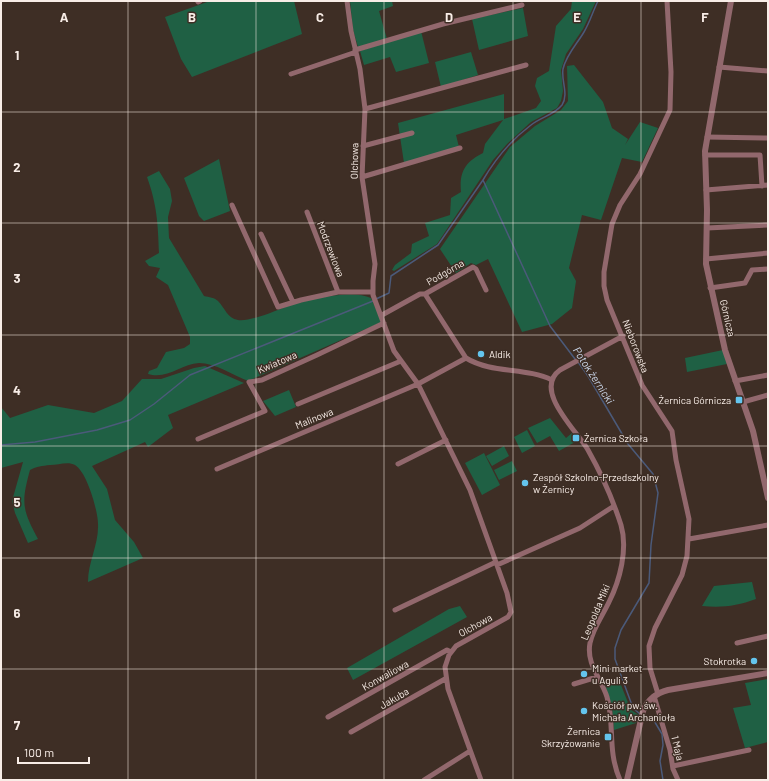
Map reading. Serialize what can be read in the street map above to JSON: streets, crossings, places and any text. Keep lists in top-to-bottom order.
{
  "streets": {
    "street": [
      "Olchowa",
      "Modrzewiowa",
      "Podgórna",
      "Górnicza",
      "Nieborowska",
      "Kwiatowa",
      "Malinowa",
      "Leopolda Miki",
      "Konwaliowa",
      "Jakuba",
      "1 Maja"
    ]
  },
  "crossings": [
    ["Olchowa", "Podgórna"],
    ["Olchowa", "Kwiatowa"],
    ["Olchowa", "Malinowa"],
    ["Olchowa", "Konwaliowa"],
    ["Nieborowska", "1 Maja"]
  ],
  "water": ["Potok żernicki"],
  "places": {
    "other": [
      "Aldik",
      "Zespół Szkolno-Przedszkolny w Żernicy",
      "Stokrotka",
      "Mini market u Aguli 3",
      "Kościół pw. św. Michała Archanioła"
    ],
    "transit": ["Żernica Górnicza", "Żernica Szkoła", "Żernica Skrzyżowanie"]
  },
  "scale_bar": "100 m",
  "grid": {
    "columns": [
      "A",
      "B",
      "C",
      "D",
      "E",
      "F"
    ],
    "rows": [
      "1",
      "2",
      "3",
      "4",
      "5",
      "6",
      "7"
    ]
  }
}
